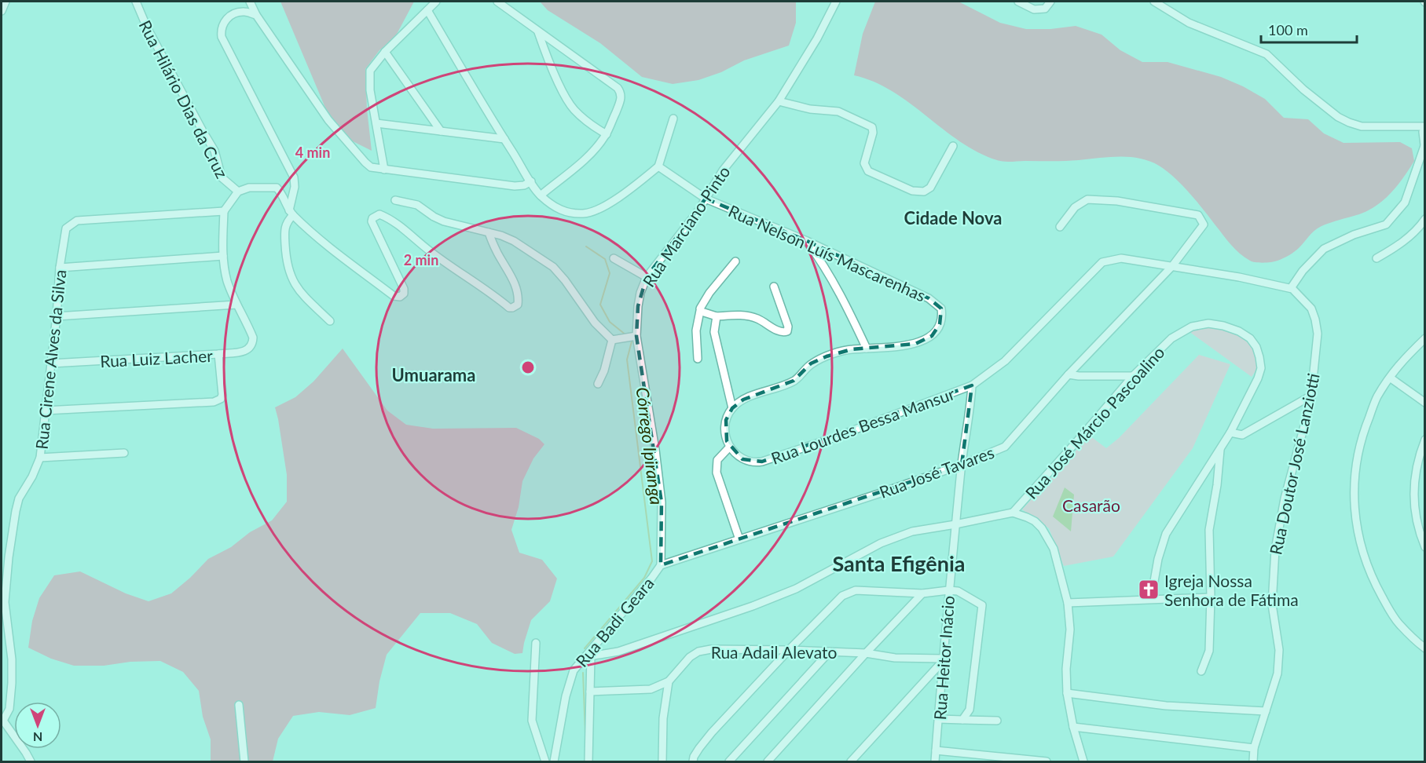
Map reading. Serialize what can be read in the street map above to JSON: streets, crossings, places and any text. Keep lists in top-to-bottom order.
{
  "streets": {
    "street": [
      "Rua Hilário Dias da Cruz",
      "Rua Marciano Pinto",
      "Rua Nelson Luís Mascarenhas",
      "Rua Luiz Lacher",
      "Rua Cirene Alves da Silva",
      "Rua José Márcio Pascoalino",
      "Rua Lourdes Bessa Mansur",
      "Rua Doutor José Lanziotti",
      "Rua José Tavares",
      "Rua Badi Geara",
      "Rua Adail Alevato",
      "Rua Heitor Inácio"
    ]
  },
  "crossings": [
    ["Rua Marciano Pinto", "Rua Nelson Luís Mascarenhas"],
    ["Rua Marciano Pinto", "Rua José Tavares"],
    ["Rua Marciano Pinto", "Rua Badi Geara"],
    ["Rua Luiz Lacher", "Rua Cirene Alves da Silva"],
    ["Rua Lourdes Bessa Mansur", "Rua Heitor Inácio"],
    ["Rua José Tavares", "Rua Badi Geara"],
    ["Rua José Tavares", "Rua Heitor Inácio"],
    ["Rua Adail Alevato", "Rua Heitor Inácio"]
  ],
  "districts": ["Cidade Nova", "Umuarama", "Santa Efigênia"],
  "water": ["Córrego Ipiranga"],
  "parks": ["Casarão"],
  "places": {
    "church": ["Igreja Nossa Senhora de Fátima"]
  },
  "scale_bar": "100 m",
  "north": "bottom",
  "rings": ["4 min", "2 min"]
}
